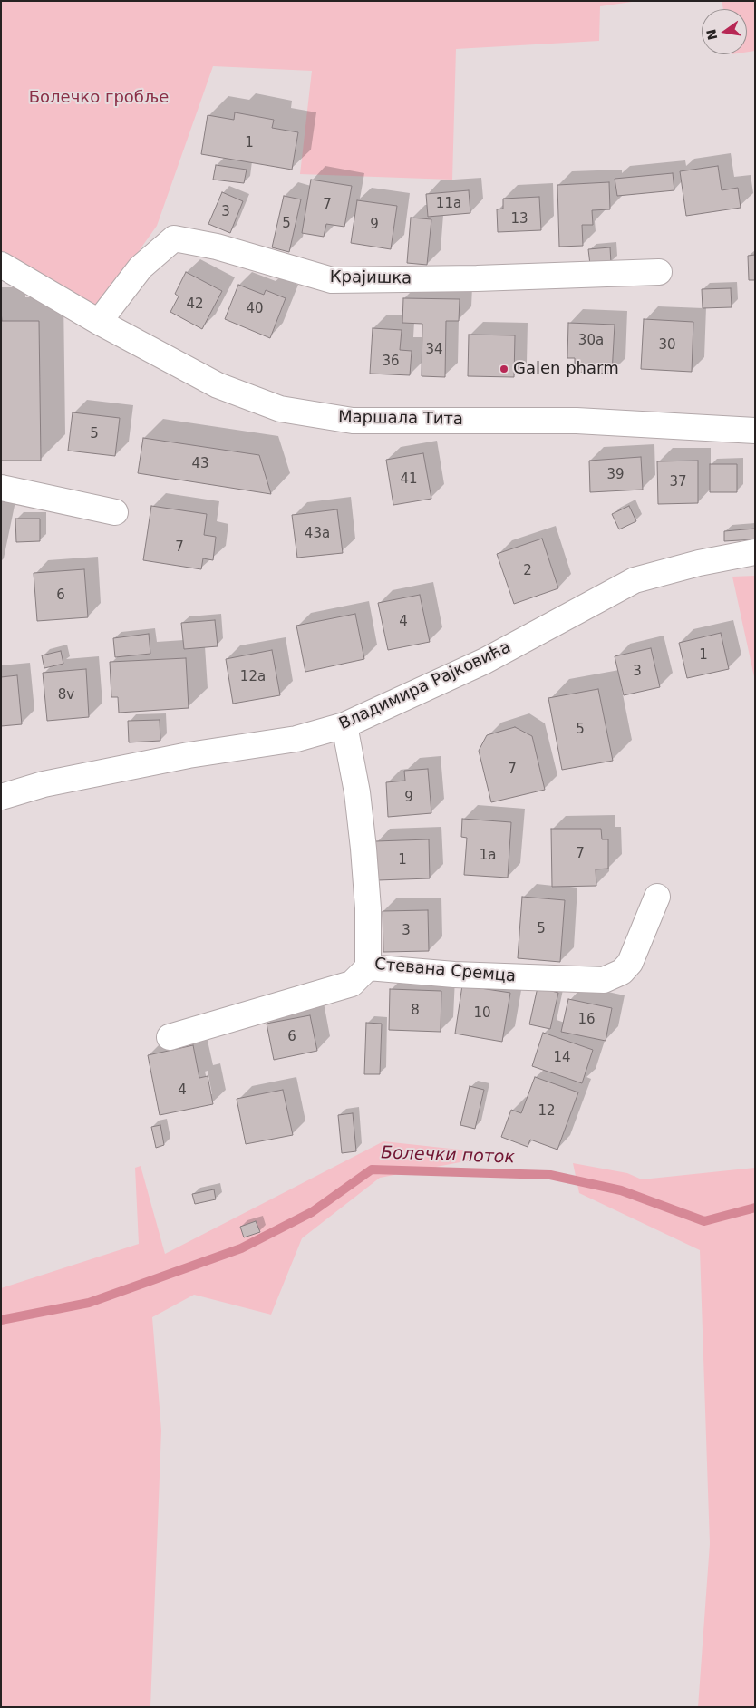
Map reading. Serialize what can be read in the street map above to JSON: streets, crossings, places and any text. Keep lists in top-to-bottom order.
{
  "streets": {
    "street": [
      "Крајишка",
      "Маршала Тита",
      "Владимира Рајковића",
      "Стевана Сремца"
    ]
  },
  "crossings": [
    ["Крајишка", "Маршала Тита"],
    ["Владимира Рајковића", "Стевана Сремца"]
  ],
  "water": ["Болечки поток"],
  "parks": ["Болечко гробље"],
  "places": ["Galen pharm"],
  "house_numbers": [
    "1",
    "11a",
    "7",
    "3",
    "13",
    "5",
    "9",
    "42",
    "40",
    "30a",
    "30",
    "34",
    "36",
    "5",
    "43",
    "39",
    "41",
    "37",
    "43a",
    "7",
    "2",
    "6",
    "4",
    "1",
    "3",
    "12a",
    "8v",
    "5",
    "7",
    "9",
    "7",
    "1a",
    "1",
    "5",
    "3",
    "8",
    "10",
    "16",
    "6",
    "14",
    "4",
    "12"
  ],
  "north": "left"
}
